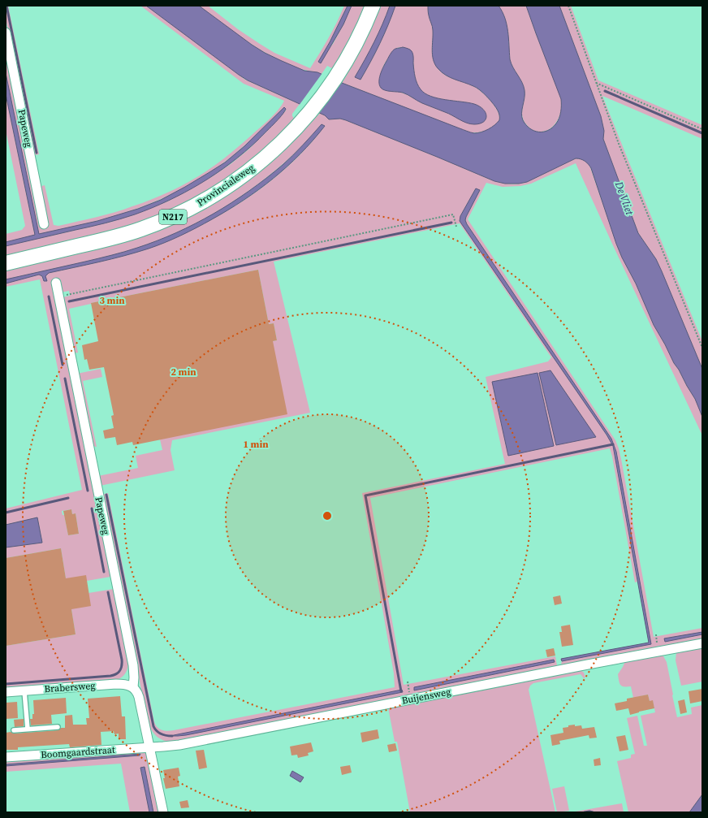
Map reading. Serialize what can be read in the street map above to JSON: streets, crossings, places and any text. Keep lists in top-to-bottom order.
{
  "streets": {
    "main road": ["Provincialeweg", "N217"],
    "street": [
      "Papeweg",
      "Brabersweg",
      "Buijensweg",
      "Boomgaardstraat"
    ]
  },
  "crossings": [
    ["Papeweg", "Brabersweg"],
    ["Papeweg", "Buijensweg"],
    ["Papeweg", "Boomgaardstraat"],
    ["Buijensweg", "Boomgaardstraat"]
  ],
  "water": ["De Vliet"],
  "rings": ["3 min", "2 min", "1 min"]
}
